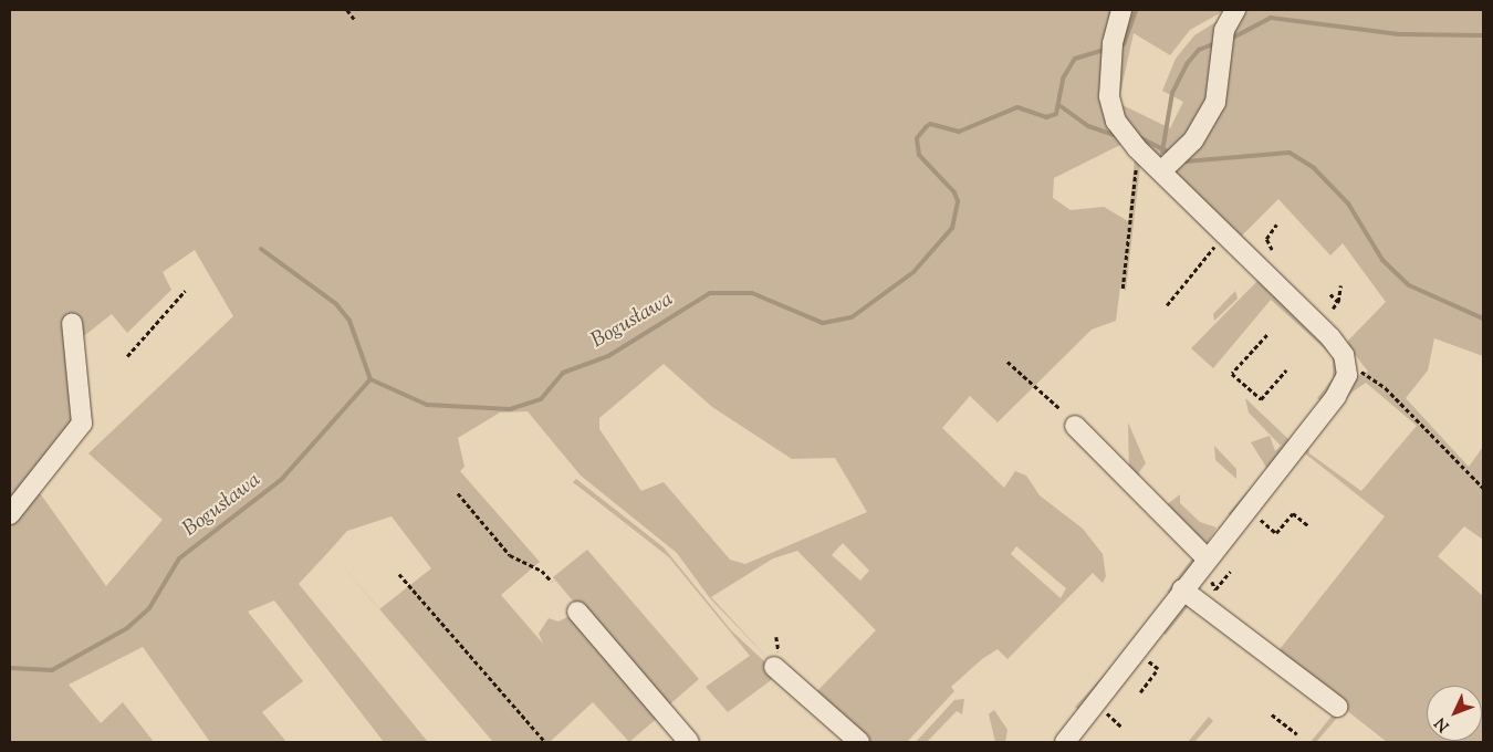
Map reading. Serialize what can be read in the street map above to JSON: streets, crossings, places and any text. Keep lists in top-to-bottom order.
{
  "water": ["Bogusława"],
  "north": "bottom left"
}
